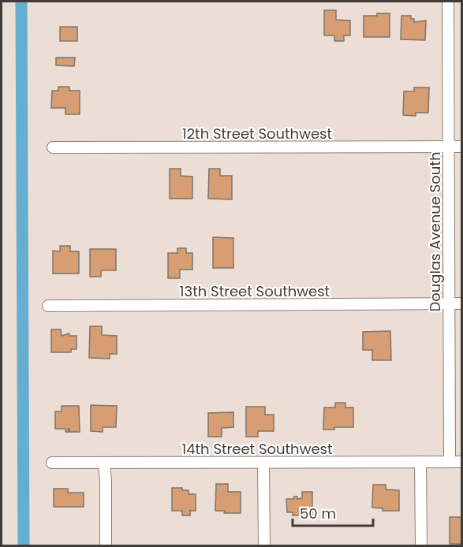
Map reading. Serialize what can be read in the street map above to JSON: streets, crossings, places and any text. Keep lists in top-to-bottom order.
{
  "streets": {
    "street": [
      "12th Street Southwest",
      "Douglas Avenue South",
      "13th Street Southwest",
      "14th Street Southwest"
    ]
  },
  "crossings": [
    ["12th Street Southwest", "Douglas Avenue South"],
    ["Douglas Avenue South", "13th Street Southwest"],
    ["Douglas Avenue South", "14th Street Southwest"]
  ],
  "scale_bar": "50 m"
}
